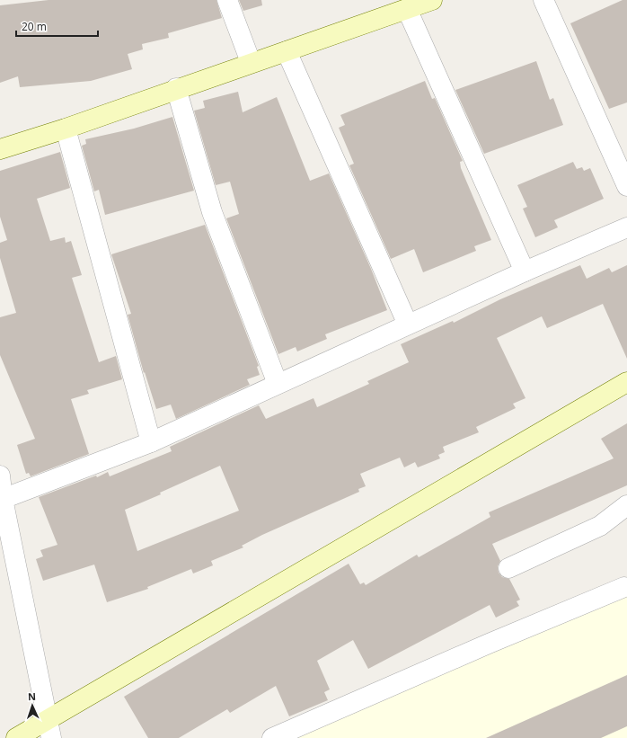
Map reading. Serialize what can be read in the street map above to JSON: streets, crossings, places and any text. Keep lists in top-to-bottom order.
{
  "scale_bar": "20 m",
  "north": "top"
}
